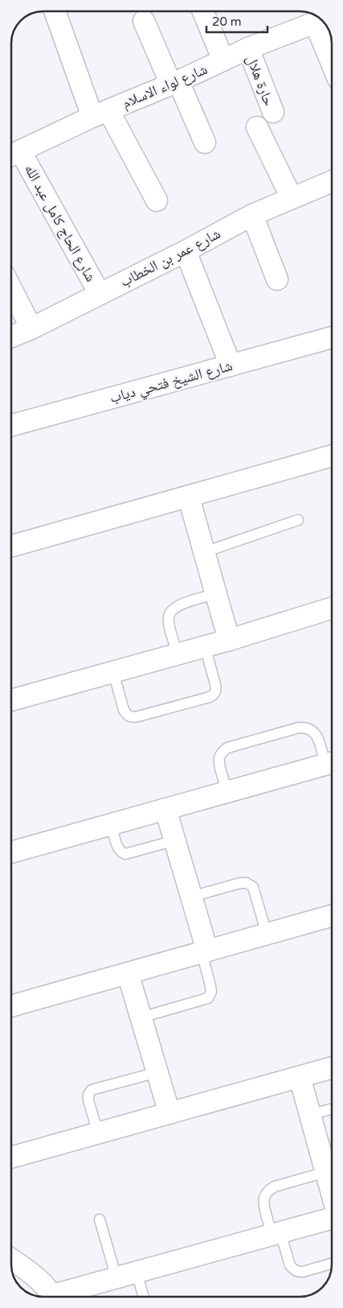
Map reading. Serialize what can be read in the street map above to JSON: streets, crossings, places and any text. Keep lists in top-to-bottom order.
{
  "streets": {
    "street": [
      "حارة هلال",
      "شارع لواء الاسلام",
      "شارع الحاج كامل عبد الله",
      "شارع عمر بن الخطاب",
      "شارع الشيخ فتحي دياب"
    ]
  },
  "crossings": [
    ["حارة هلال", "شارع لواء الاسلام"],
    ["شارع لواء الاسلام", "شارع الحاج كامل عبد الله"],
    ["شارع الحاج كامل عبد الله", "شارع عمر بن الخطاب"]
  ],
  "scale_bar": "20 m"
}
